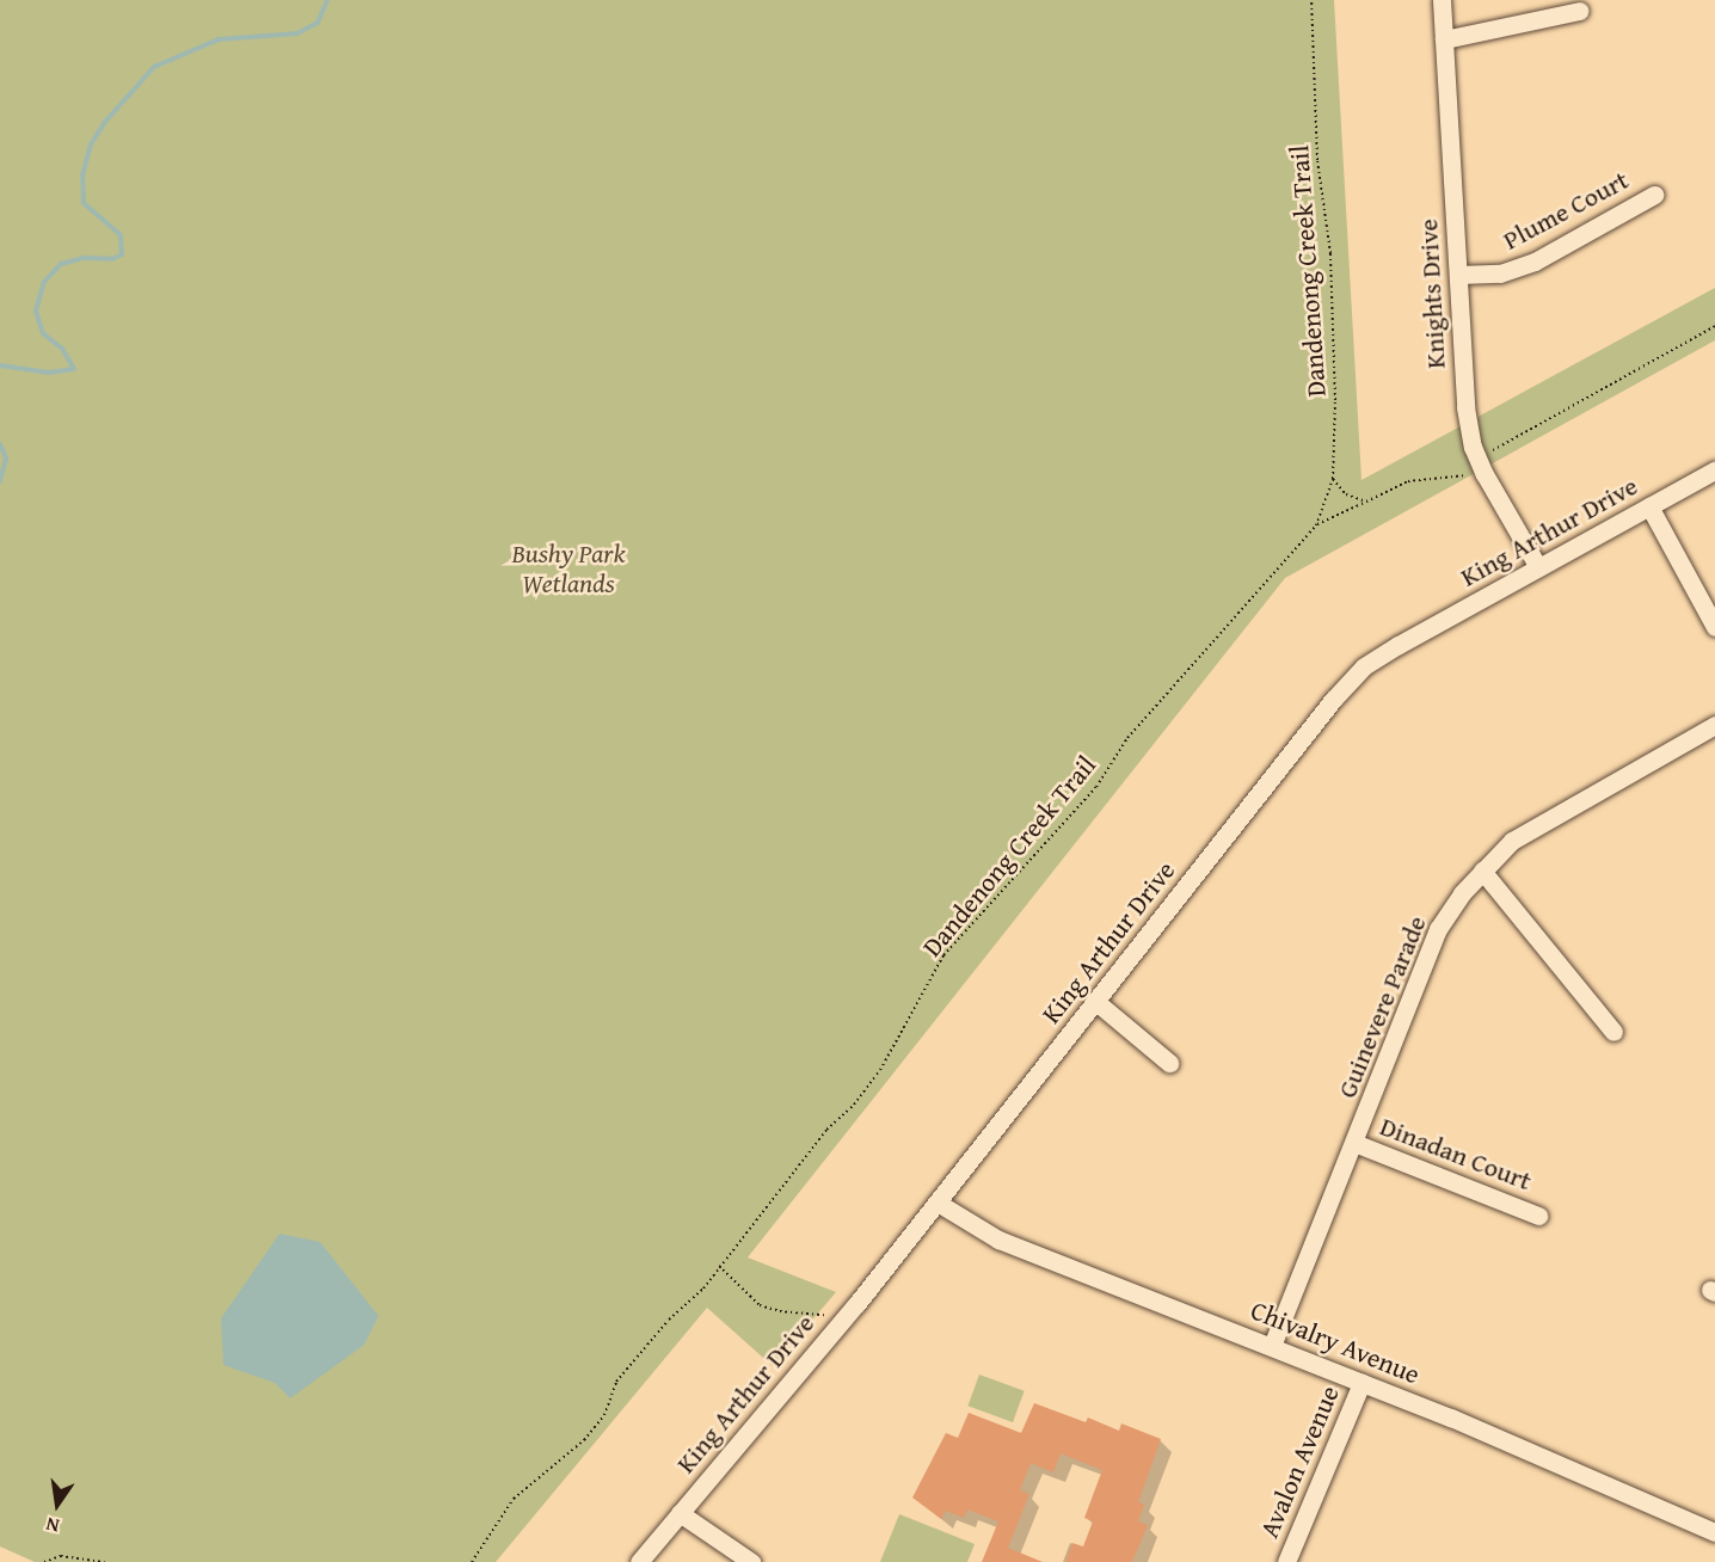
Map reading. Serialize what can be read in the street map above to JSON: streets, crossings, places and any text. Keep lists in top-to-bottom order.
{
  "streets": {
    "street": [
      "Plume Court",
      "Knights Drive",
      "King Arthur Drive",
      "Guinevere Parade",
      "Dinadan Court",
      "Chivalry Avenue",
      "Avalon Avenue"
    ],
    "path": ["Dandenong Creek Trail"]
  },
  "crossings": [
    ["Plume Court", "Knights Drive"],
    ["Knights Drive", "King Arthur Drive"],
    ["King Arthur Drive", "Chivalry Avenue"],
    ["Guinevere Parade", "Dinadan Court"],
    ["Guinevere Parade", "Chivalry Avenue"],
    ["Chivalry Avenue", "Avalon Avenue"]
  ],
  "parks": ["Bushy Park Wetlands"],
  "north": "bottom"
}
